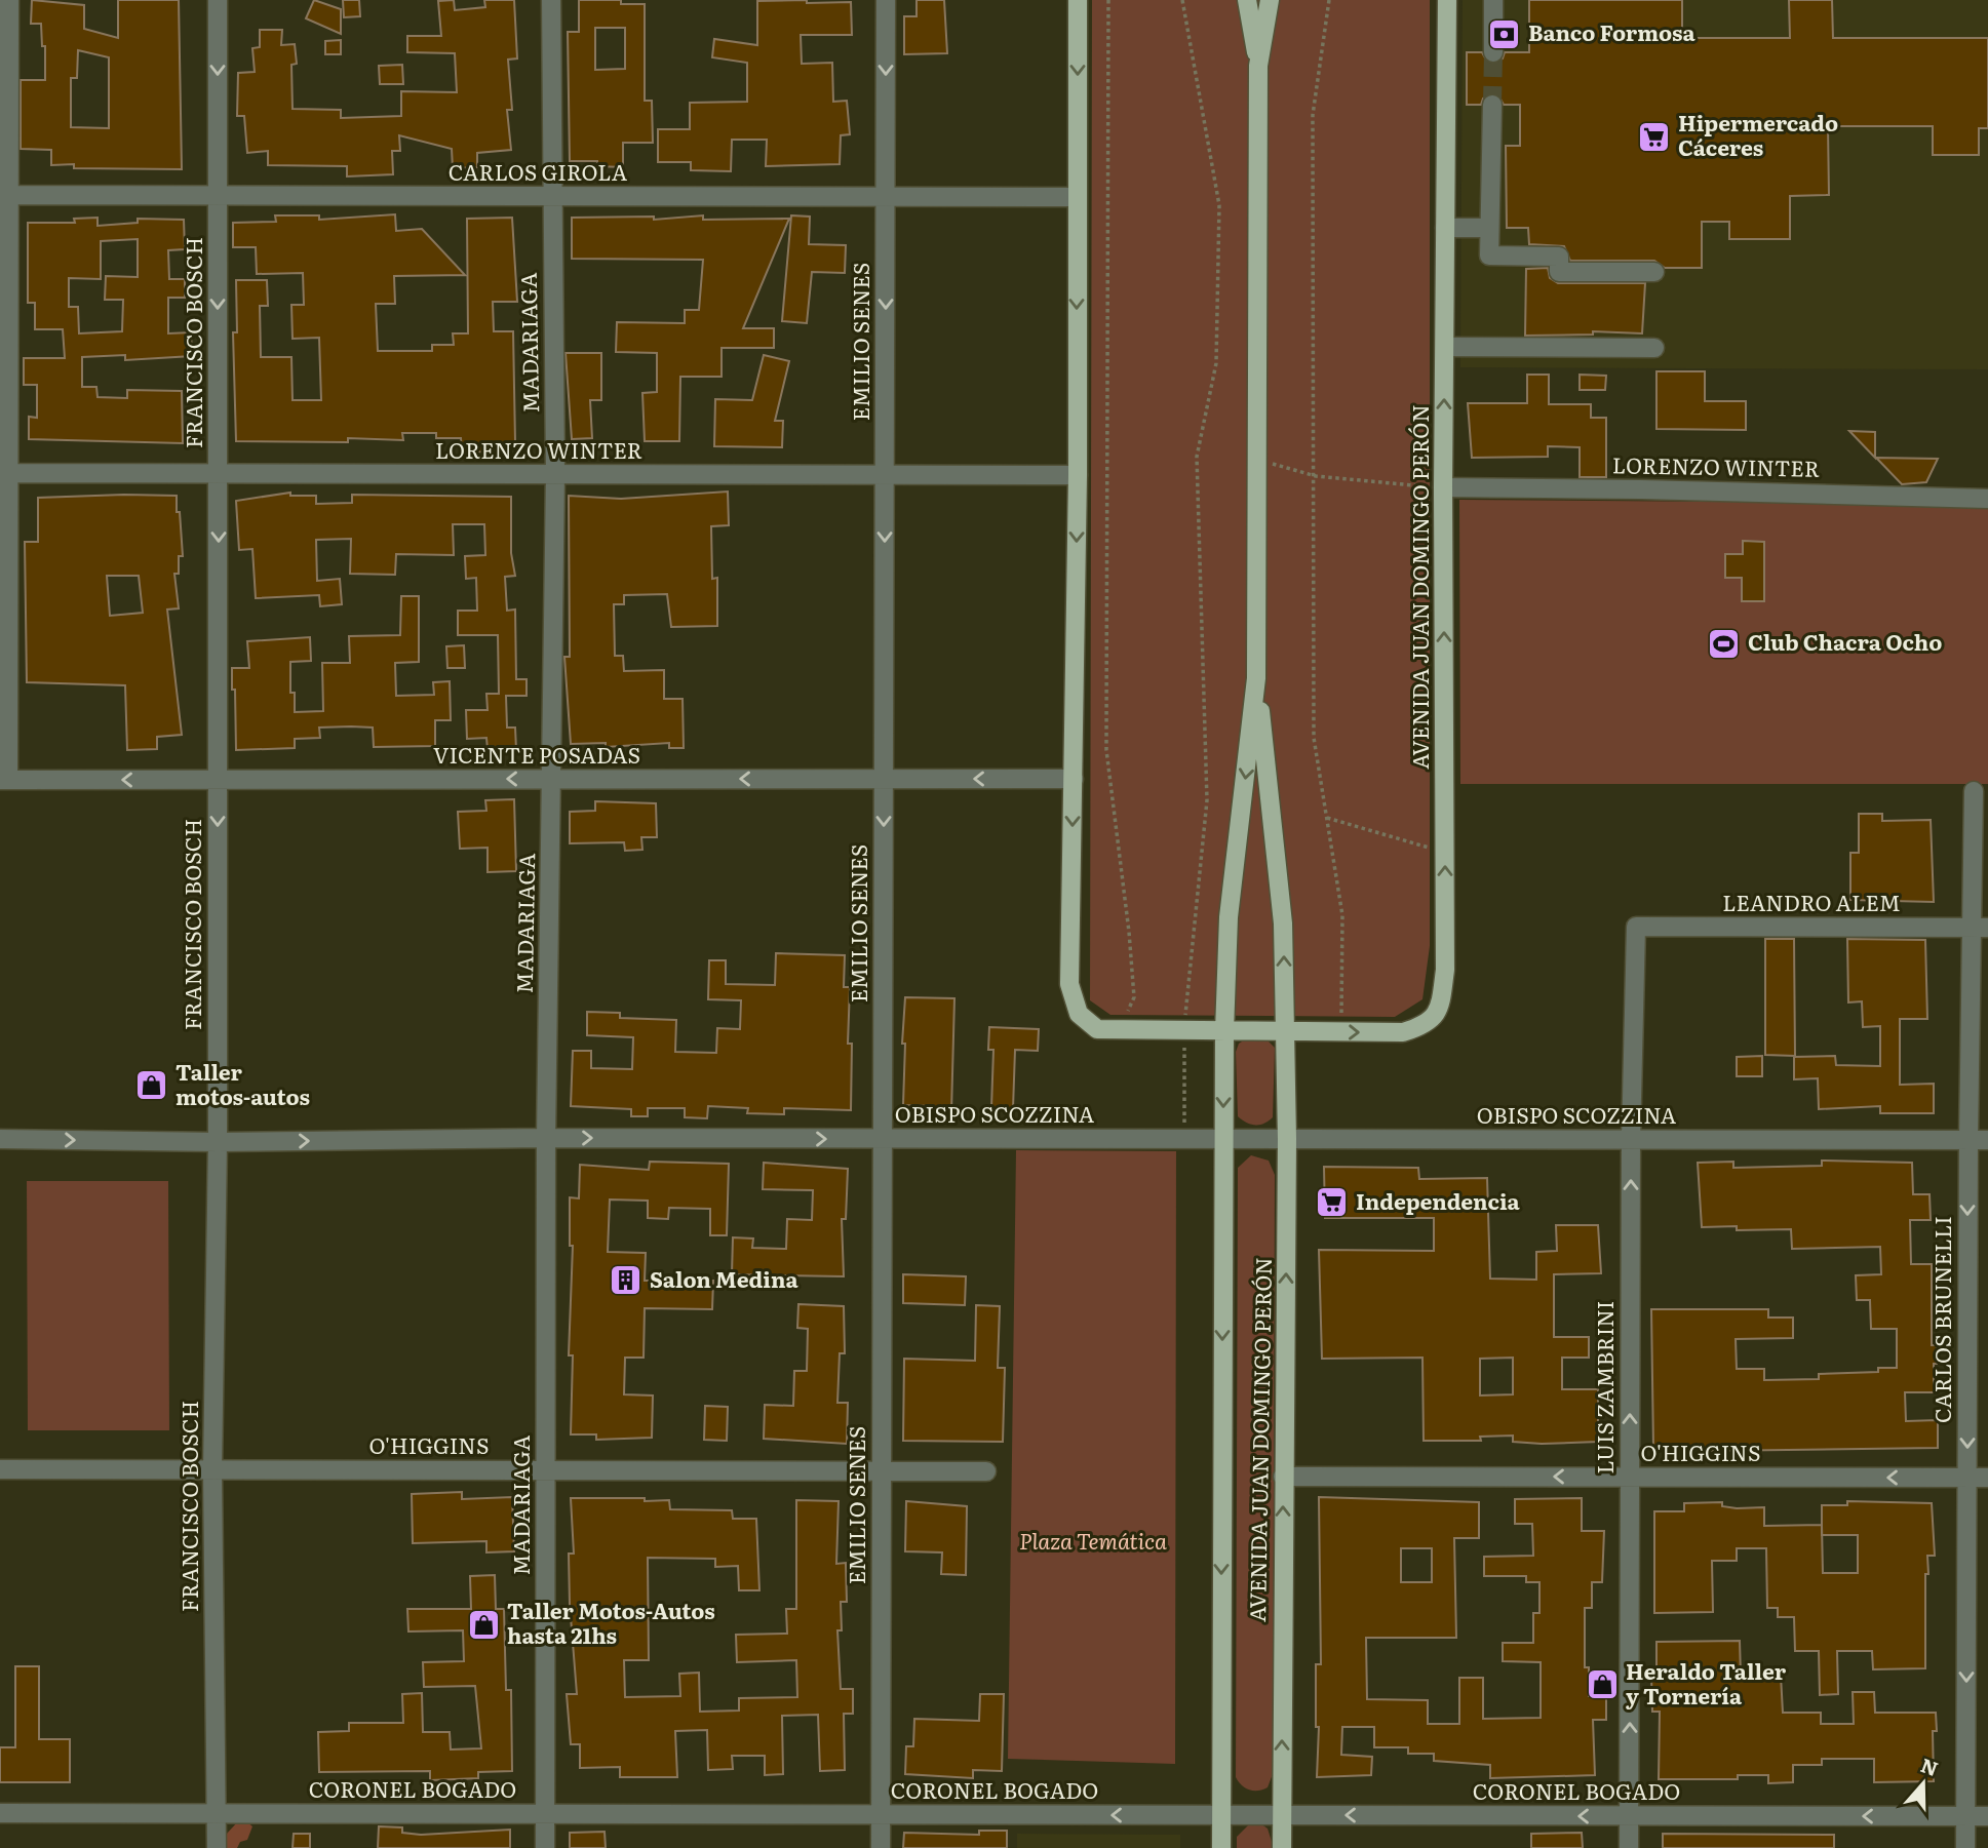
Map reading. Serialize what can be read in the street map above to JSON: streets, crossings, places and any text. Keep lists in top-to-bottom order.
{
  "streets": {
    "main road": ["AVENIDA JUAN DOMINGO PERÓN"],
    "street": [
      "CARLOS GIROLA",
      "EMILIO SENES",
      "FRANCISCO BOSCH",
      "MADARIAGA",
      "LORENZO WINTER",
      "VICENTE POSADAS",
      "LEANDRO ALEM",
      "OBISPO SCOZZINA",
      "CARLOS BRUNELLI",
      "LUIS ZAMBRINI",
      "O'HIGGINS",
      "CORONEL BOGADO"
    ]
  },
  "crossings": [
    ["CARLOS GIROLA", "EMILIO SENES"],
    ["CARLOS GIROLA", "FRANCISCO BOSCH"],
    ["CARLOS GIROLA", "MADARIAGA"],
    ["EMILIO SENES", "LORENZO WINTER"],
    ["EMILIO SENES", "VICENTE POSADAS"],
    ["EMILIO SENES", "OBISPO SCOZZINA"],
    ["EMILIO SENES", "O'HIGGINS"],
    ["EMILIO SENES", "CORONEL BOGADO"],
    ["FRANCISCO BOSCH", "LORENZO WINTER"],
    ["FRANCISCO BOSCH", "VICENTE POSADAS"],
    ["FRANCISCO BOSCH", "OBISPO SCOZZINA"],
    ["FRANCISCO BOSCH", "O'HIGGINS"],
    ["FRANCISCO BOSCH", "CORONEL BOGADO"],
    ["MADARIAGA", "LORENZO WINTER"],
    ["MADARIAGA", "VICENTE POSADAS"],
    ["MADARIAGA", "OBISPO SCOZZINA"],
    ["MADARIAGA", "O'HIGGINS"],
    ["MADARIAGA", "CORONEL BOGADO"],
    ["LORENZO WINTER", "AVENIDA JUAN DOMINGO PERÓN"],
    ["AVENIDA JUAN DOMINGO PERÓN", "OBISPO SCOZZINA"],
    ["AVENIDA JUAN DOMINGO PERÓN", "O'HIGGINS"],
    ["AVENIDA JUAN DOMINGO PERÓN", "CORONEL BOGADO"],
    ["LEANDRO ALEM", "CARLOS BRUNELLI"],
    ["LEANDRO ALEM", "LUIS ZAMBRINI"],
    ["OBISPO SCOZZINA", "CARLOS BRUNELLI"],
    ["OBISPO SCOZZINA", "LUIS ZAMBRINI"],
    ["CARLOS BRUNELLI", "O'HIGGINS"],
    ["CARLOS BRUNELLI", "CORONEL BOGADO"],
    ["LUIS ZAMBRINI", "O'HIGGINS"],
    ["LUIS ZAMBRINI", "CORONEL BOGADO"]
  ],
  "one_way": [
    "EMILIO SENES",
    "FRANCISCO BOSCH",
    "VICENTE POSADAS",
    "OBISPO SCOZZINA",
    "CARLOS BRUNELLI",
    "LUIS ZAMBRINI",
    "O'HIGGINS",
    "CORONEL BOGADO"
  ],
  "parks": ["Plaza Temática"],
  "places": {
    "bank": ["Banco Formosa"],
    "supermarket": ["Hipermercado Cáceres", "Independencia"],
    "sports": ["Club Chacra Ocho"],
    "shop": ["Taller motos-autos", "Taller Motos-Autos hasta 21hs", "Heraldo Taller y Tornería"],
    "building": ["Salon Medina"]
  },
  "north": "top"
}
